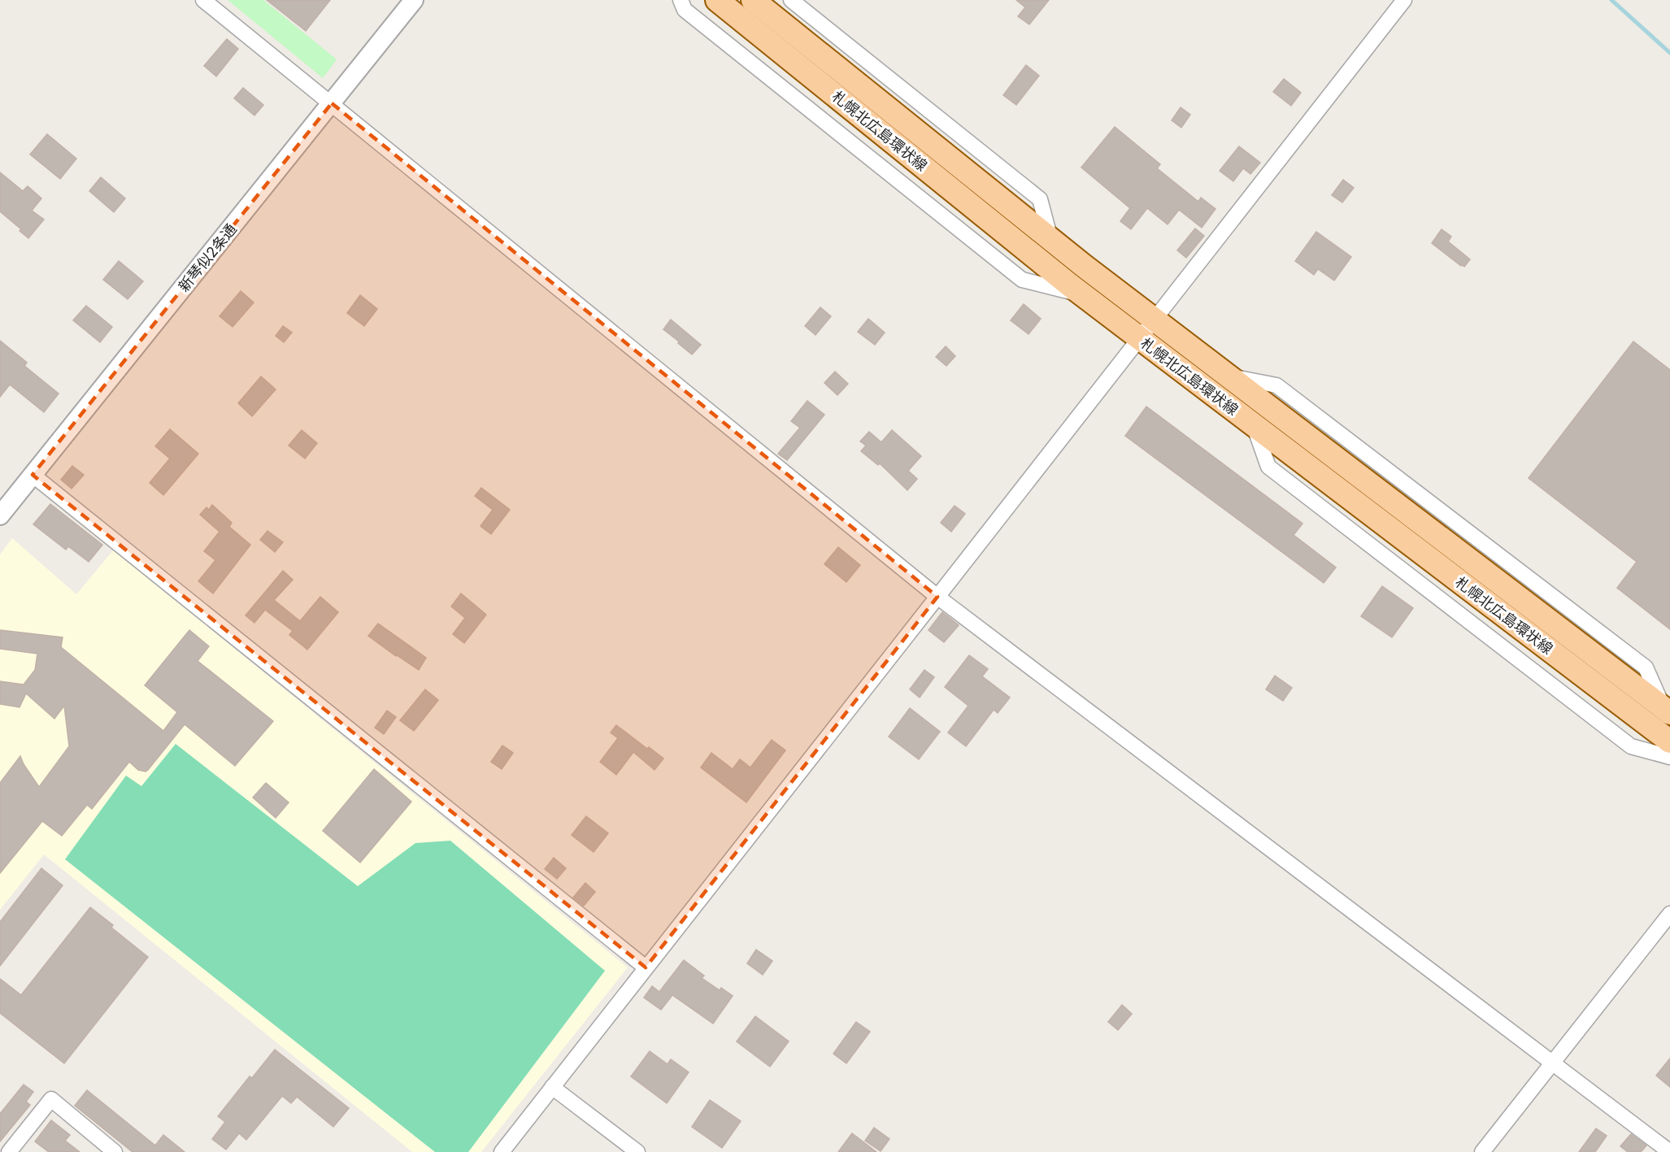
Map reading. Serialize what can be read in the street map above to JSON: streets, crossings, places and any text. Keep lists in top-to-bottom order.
{
  "streets": {
    "main road": ["札幌北広島環状線"],
    "street": ["新琴似2条通"]
  }
}
